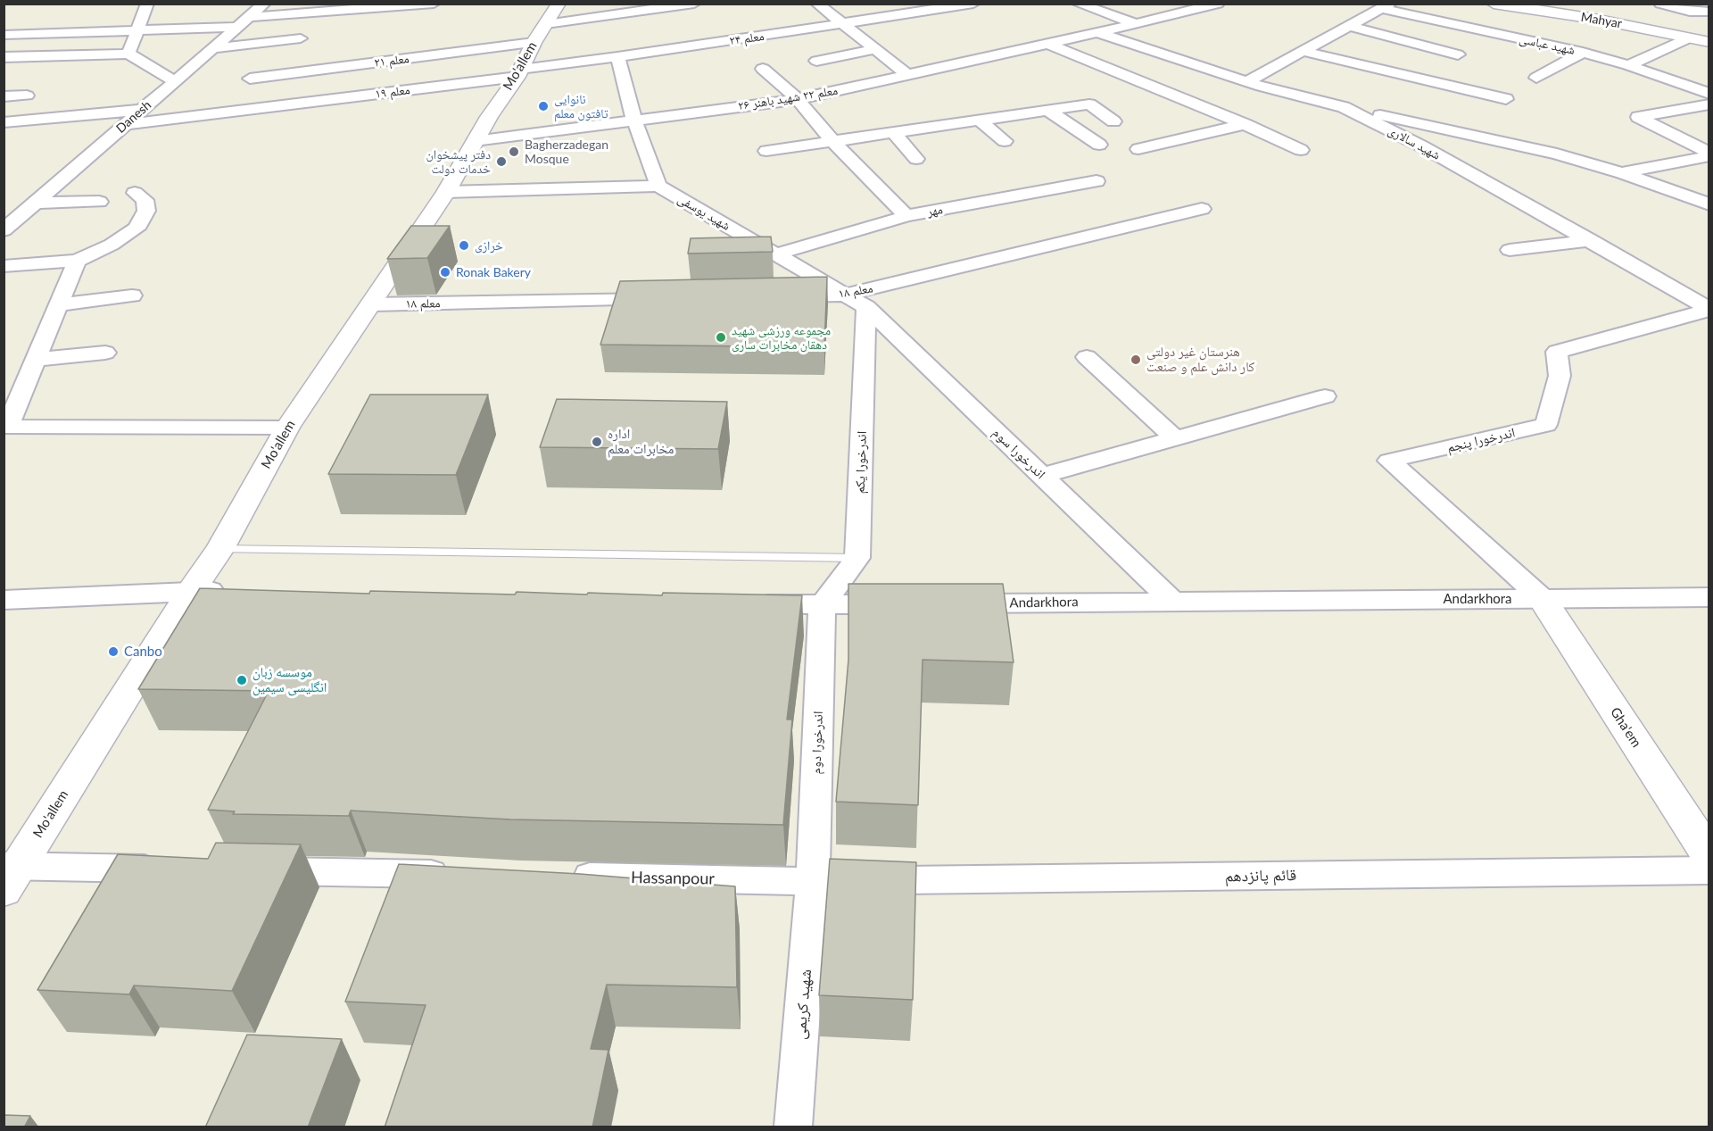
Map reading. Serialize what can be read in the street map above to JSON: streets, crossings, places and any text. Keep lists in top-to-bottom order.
{
  "streets": {
    "main road": ["Mahyar", "Mo'allem", "Gha'em"],
    "street": [
      "معلم ۲۴",
      "شهید عباسی",
      "معلم ۲۱",
      "معلم ۱۹",
      "معلم ۲۲ شهید باهنر ۲۶",
      "Danesh",
      "شهید سالاری",
      "مهر",
      "شهید یوسفی",
      "معلم ۱۸",
      "اندرخورا پنجم",
      "اندرخورا سوم",
      "اندرخورا یکم",
      "Andarkhora",
      "اندرخورا دوم",
      "قائم پانزدهم",
      "Hassanpour",
      "شهید کریمی"
    ]
  },
  "crossings": [
    ["معلم ۲۴", "Mo'allem"],
    ["معلم ۲۴", "معلم ۱۹"],
    ["معلم ۲۱", "Mo'allem"],
    ["Mo'allem", "معلم ۱۹"],
    ["Mo'allem", "معلم ۲۲ شهید باهنر ۲۶"],
    ["Mo'allem", "معلم ۱۸"],
    ["معلم ۱۹", "Danesh"],
    ["معلم ۲۲ شهید باهنر ۲۶", "شهید سالاری"],
    ["شهید سالاری", "اندرخورا پنجم"],
    ["مهر", "شهید یوسفی"],
    ["شهید یوسفی", "معلم ۱۸"],
    ["شهید یوسفی", "اندرخورا سوم"],
    ["شهید یوسفی", "اندرخورا یکم"],
    ["اندرخورا پنجم", "Andarkhora"],
    ["اندرخورا پنجم", "Gha'em"],
    ["اندرخورا سوم", "اندرخورا یکم"],
    ["اندرخورا سوم", "Andarkhora"],
    ["Andarkhora", "Gha'em"],
    ["اندرخورا دوم", "قائم پانزدهم"],
    ["اندرخورا دوم", "Hassanpour"],
    ["اندرخورا دوم", "شهید کریمی"],
    ["قائم پانزدهم", "Hassanpour"],
    ["قائم پانزدهم", "شهید کریمی"],
    ["Hassanpour", "شهید کریمی"]
  ],
  "places": [
    "نانوایی تافتون معلم",
    "Bagherzadegan Mosque",
    "دفتر پیشخوان خدمات دولت",
    "خرازی",
    "Ronak Bakery",
    "مجموعه ورزشی شهید دهقان مخابرات ساری",
    "هنرستان غیر دولتی کار دانش علم و صنعت",
    "اداره مخابرات معلم",
    "Canbo",
    "موسسه زبان انگلیسی سیمین"
  ]
}
